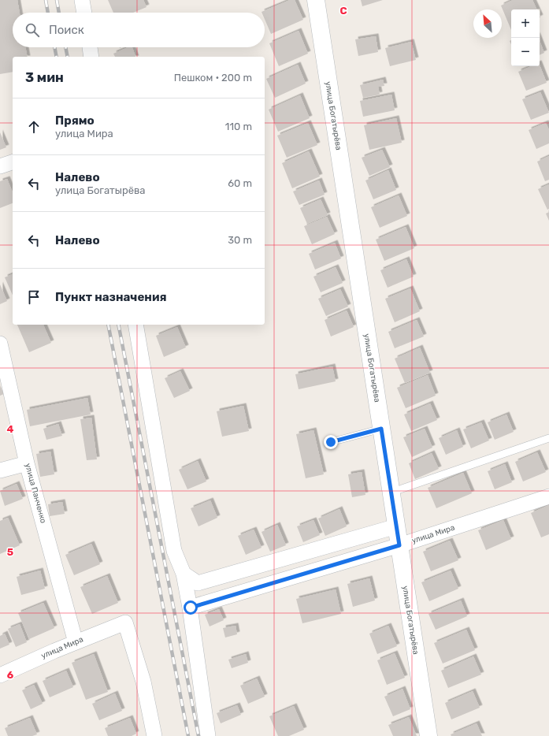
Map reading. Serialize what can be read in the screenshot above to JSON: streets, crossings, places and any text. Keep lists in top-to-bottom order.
{
  "streets": {
    "street": ["улица Богатырёва", "улица Панченко", "улица Мира"]
  },
  "crossings": [
    ["улица Богатырёва", "улица Мира"],
    ["улица Панченко", "улица Мира"]
  ],
  "north": "top left",
  "page": {
    "map_buttons": ["+", "−"],
    "search": "Поиск",
    "heading": ["3 мин", "Пешком · 200 m"],
    "list": [
      ["Прямо", "улица Мира", "110 m"],
      ["Налево", "улица Богатырёва", "60 m"],
      ["Налево", "30 m"],
      "Пункт назначения"
    ]
  },
  "grid": {
    "columns": ["C"],
    "rows": ["4", "5", "6"]
  }
}
